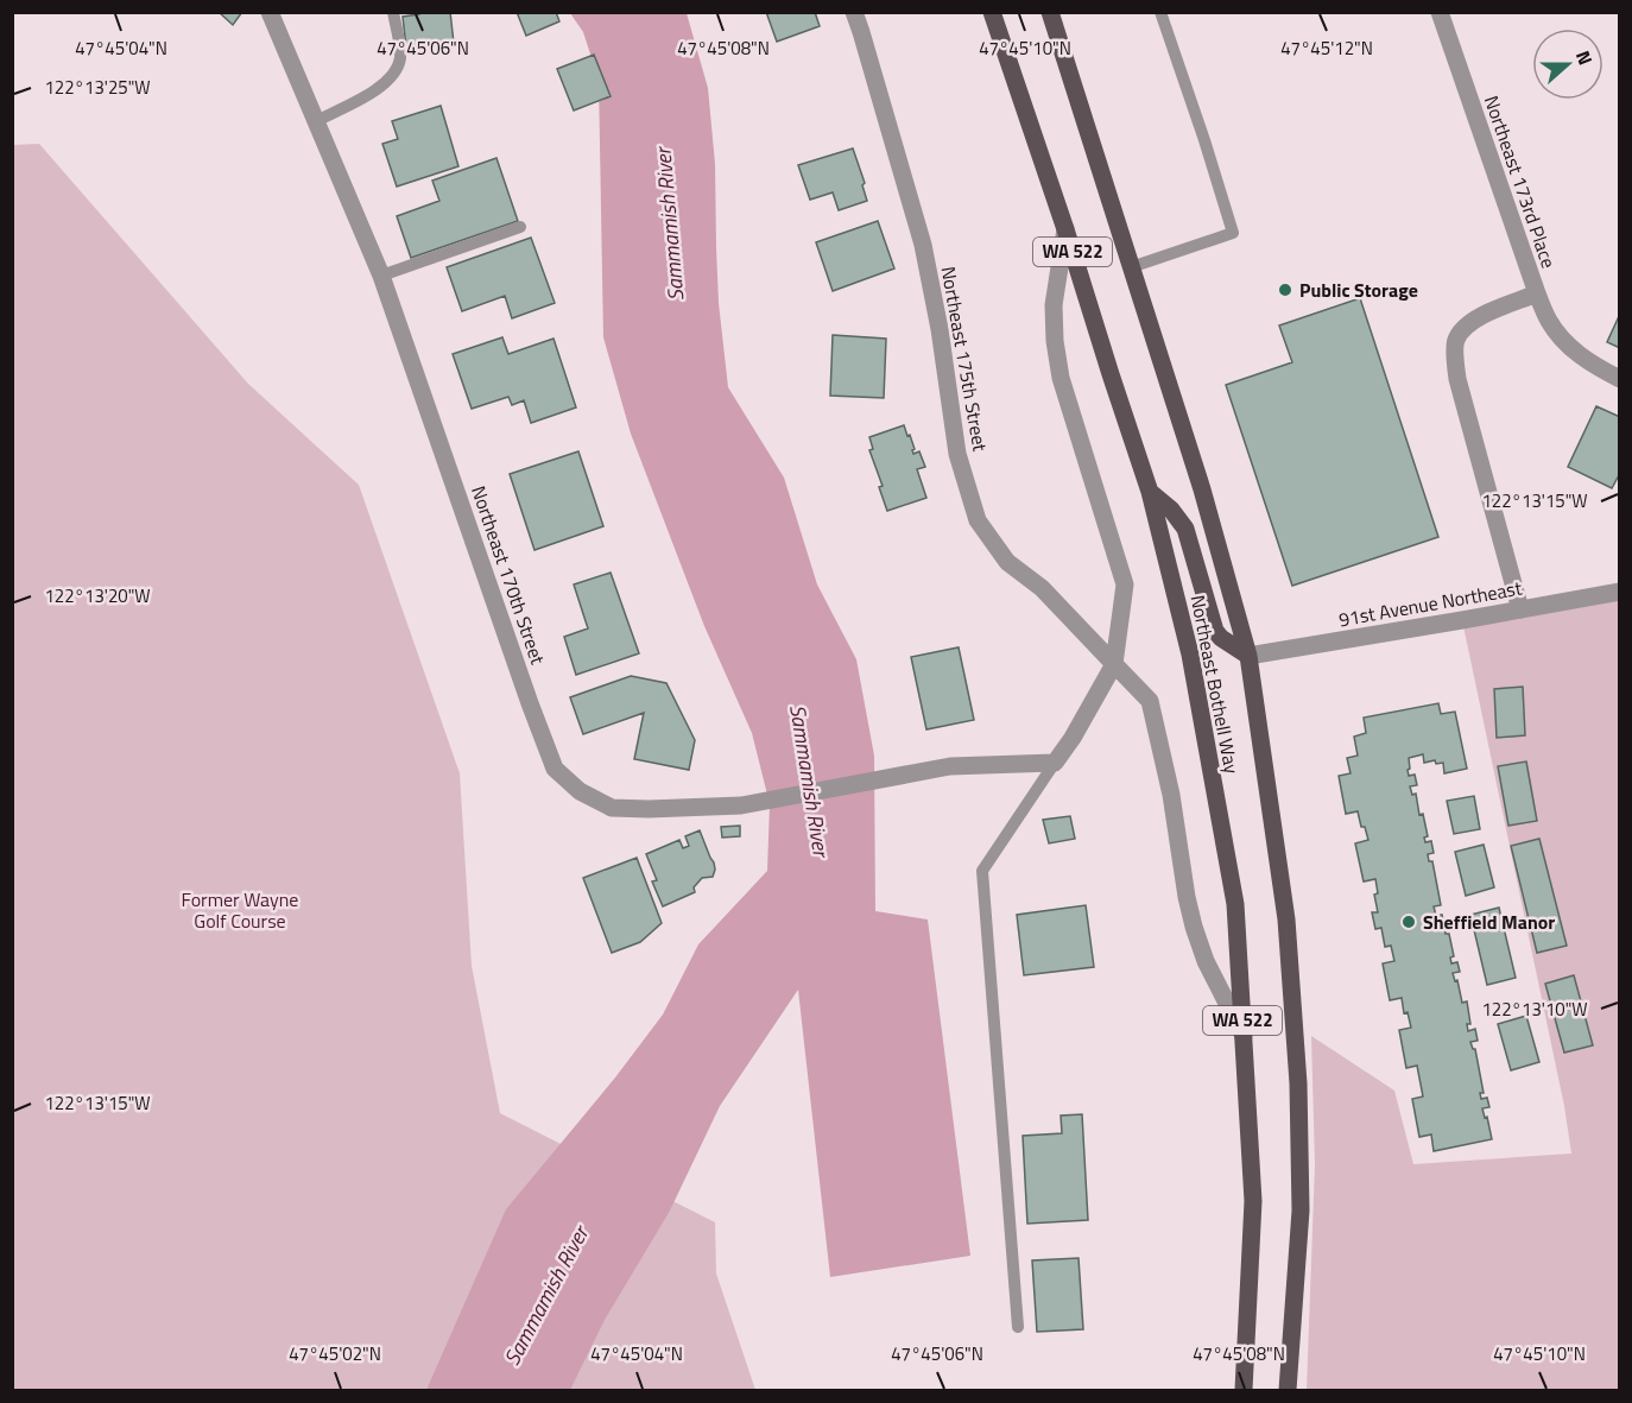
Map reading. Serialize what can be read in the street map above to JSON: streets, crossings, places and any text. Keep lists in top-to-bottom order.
{
  "streets": {
    "main road": ["WA 522", "Northeast Bothell Way"],
    "street": [
      "Northeast 173rd Place",
      "Northeast 175th Street",
      "Northeast 170th Street",
      "91st Avenue Northeast"
    ]
  },
  "crossings": [
    ["Northeast 173rd Place", "91st Avenue Northeast"],
    ["Northeast 175th Street", "Northeast Bothell Way"],
    ["91st Avenue Northeast", "Northeast Bothell Way"]
  ],
  "water": ["Sammamish River"],
  "parks": ["Former Wayne Golf Course"],
  "places": ["Public Storage", "Sheffield Manor"],
  "north": "right",
  "coordinates": [
    "47°45'04\"N",
    "47°45'06\"N",
    "47°45'08\"N",
    "47°45'10\"N",
    "47°45'12\"N",
    "122°13'25\"W",
    "122°13'15\"W",
    "122°13'20\"W",
    "122°13'10\"W",
    "47°45'02\"N"
  ]
}
